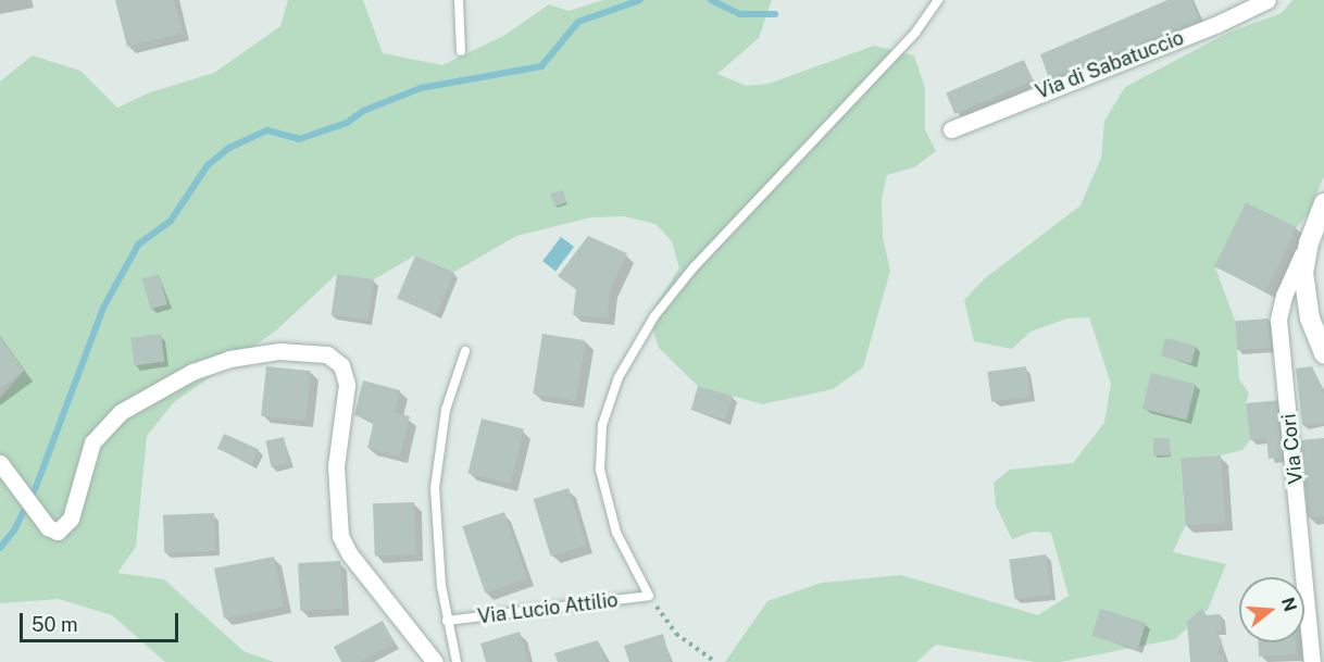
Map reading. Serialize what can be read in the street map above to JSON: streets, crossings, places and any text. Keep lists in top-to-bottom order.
{
  "streets": {
    "street": ["Via di Sabatuccio", "Via Cori"],
    "lane": ["Via Lucio Attilio"]
  },
  "scale_bar": "50 m",
  "north": "right"
}
